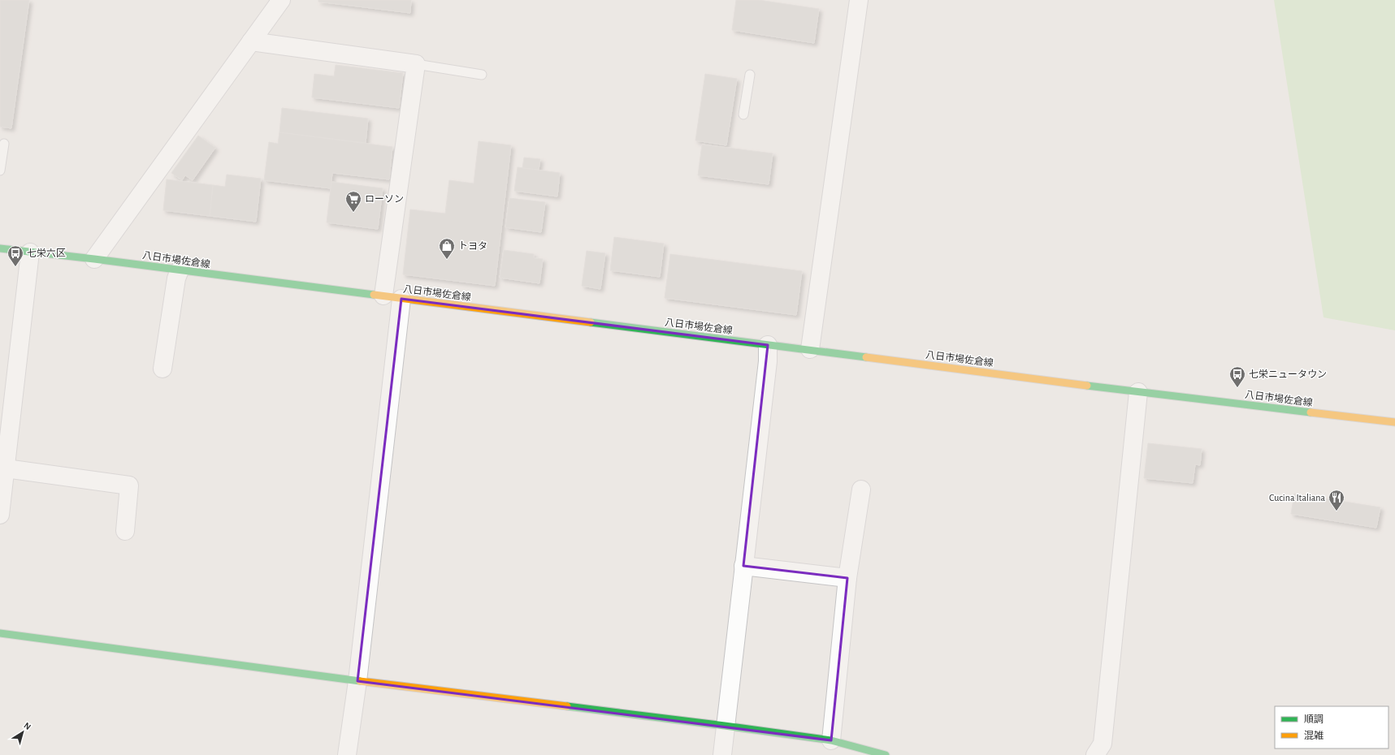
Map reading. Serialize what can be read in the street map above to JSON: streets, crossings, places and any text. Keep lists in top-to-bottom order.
{
  "streets": {
    "main road": ["八日市場佐倉線"]
  },
  "places": {
    "supermarket": ["ローソン"],
    "shop": ["トヨタ"],
    "bus stop": ["七栄六区", "七栄ニュータウン"],
    "restaurant": ["Cucina Italiana"]
  },
  "legend": ["順調", "混雑"],
  "north": "top right"
}
